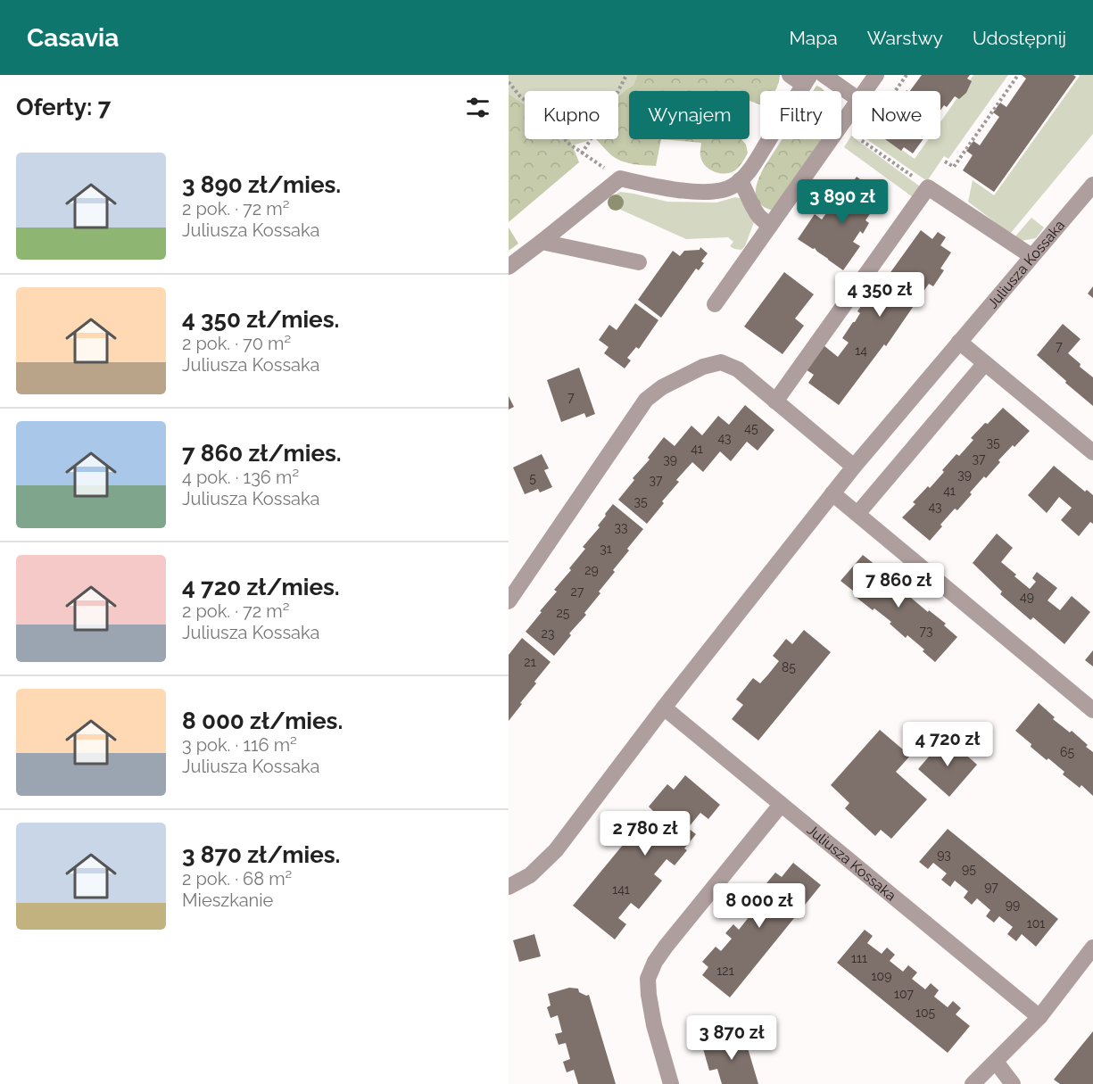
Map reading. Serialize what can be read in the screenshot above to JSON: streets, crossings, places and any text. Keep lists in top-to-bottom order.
{
  "streets": {
    "street": ["Juliusza Kossaka"]
  },
  "house_numbers": [
    "7",
    "14",
    "7",
    "45",
    "43",
    "35",
    "41",
    "37",
    "39",
    "39",
    "5",
    "37",
    "41",
    "35",
    "43",
    "33",
    "31",
    "29",
    "27",
    "49",
    "25",
    "73",
    "23",
    "21",
    "85",
    "65",
    "93",
    "95",
    "97",
    "141",
    "99",
    "101",
    "111",
    "121",
    "109",
    "107",
    "105"
  ],
  "page": {
    "header": "Casavia",
    "nav": ["Mapa", "Warstwy", "Udostępnij"],
    "heading": "Oferty: 7",
    "chip": [
      "Kupno",
      "Wynajem",
      "Filtry",
      "Nowe"
    ],
    "list": [
      {
        "name": "3 890 zł/mies.",
        "note": "2 pok. · 72 m² · Juliusza Kossaka"
      },
      {
        "name": "4 350 zł/mies.",
        "note": "2 pok. · 70 m² · Juliusza Kossaka"
      },
      {
        "name": "7 860 zł/mies.",
        "note": "4 pok. · 136 m² · Juliusza Kossaka"
      },
      {
        "name": "4 720 zł/mies.",
        "note": "2 pok. · 72 m² · Juliusza Kossaka"
      },
      {
        "name": "8 000 zł/mies.",
        "note": "3 pok. · 116 m² · Juliusza Kossaka"
      },
      {
        "name": "3 870 zł/mies.",
        "note": "2 pok. · 68 m² · Mieszkanie"
      }
    ],
    "price": [
      "3 890 zł",
      "4 350 zł",
      "7 860 zł",
      "4 720 zł",
      "2 780 zł",
      "8 000 zł",
      "3 870 zł"
    ]
  }
}
